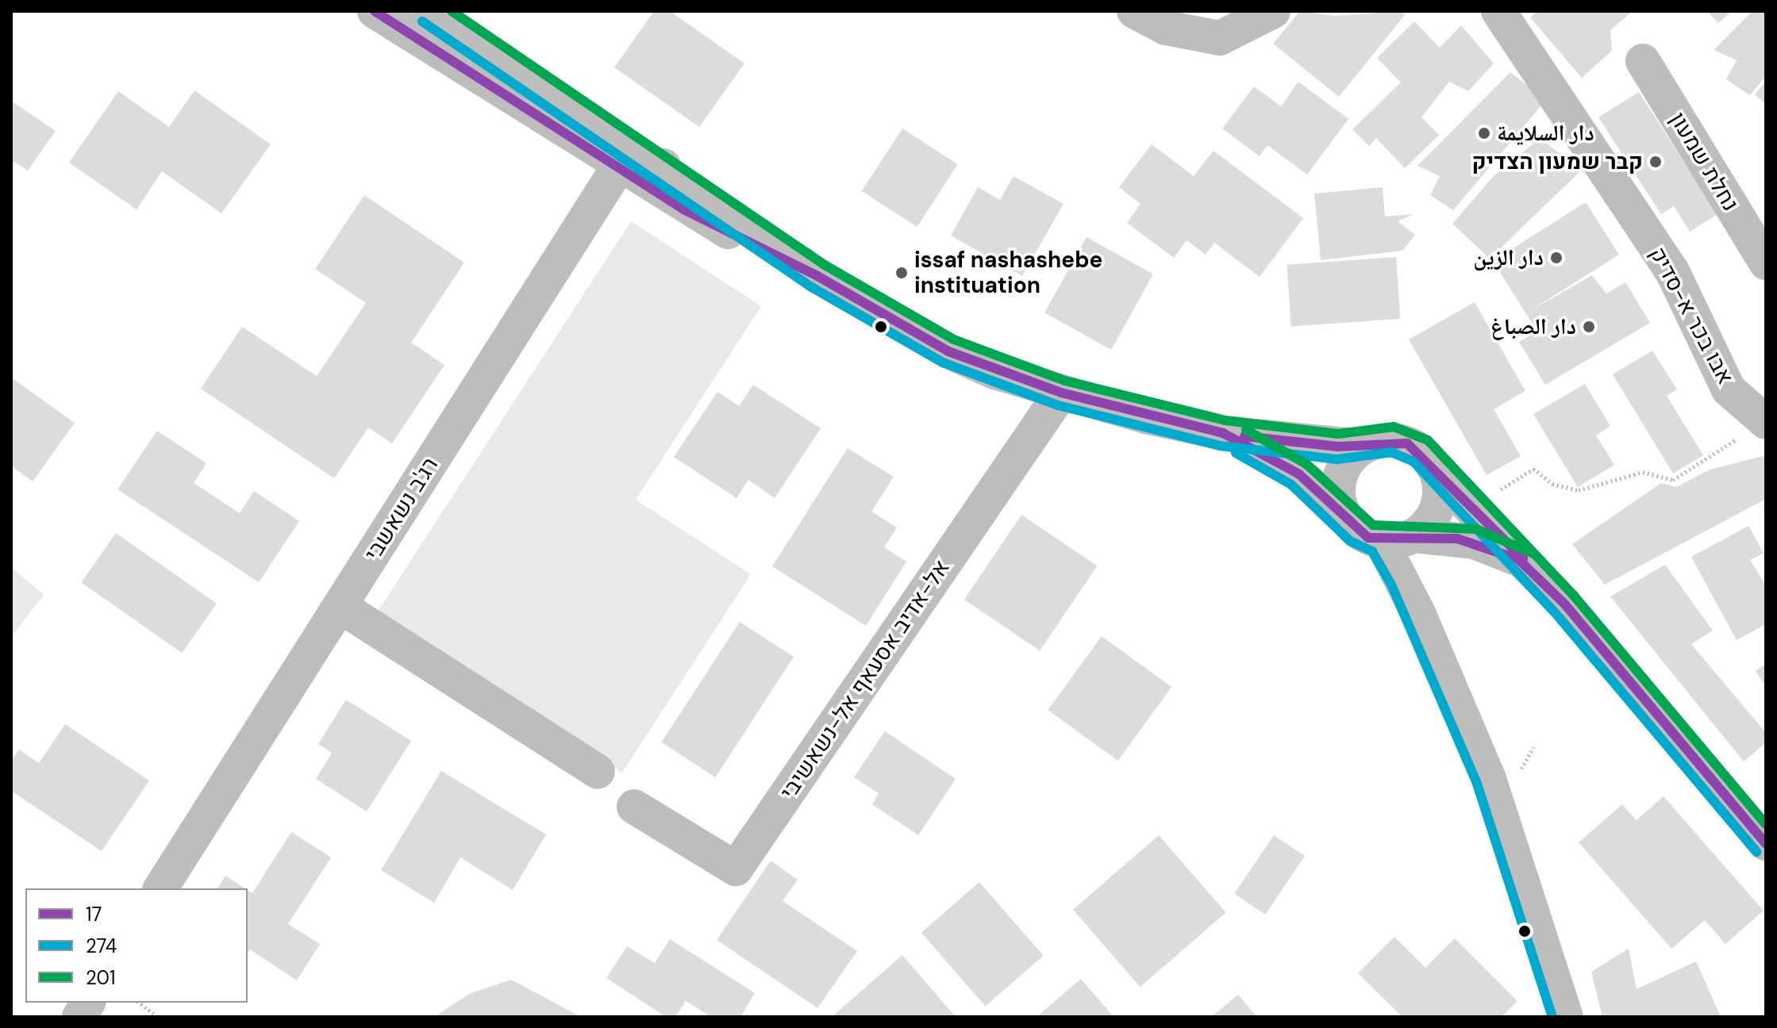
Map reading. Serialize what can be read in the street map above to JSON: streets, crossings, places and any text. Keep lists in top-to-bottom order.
{
  "streets": {
    "street": [
      "נחלת שמעון",
      "אבו בכר א-סדיק",
      "רג'ב נשאשבי",
      "אל-אדיב אסעאף אל-נשאשיבי"
    ]
  },
  "places": [
    "دار السلايمة",
    "קבר שמעון הצדיק",
    "دار الزين",
    "issaf nashashebe instituation",
    "دار الصباغ"
  ],
  "lines": ["transit line 17", "transit line 201", "transit line 274"],
  "legend": ["17", "274", "201"]
}
